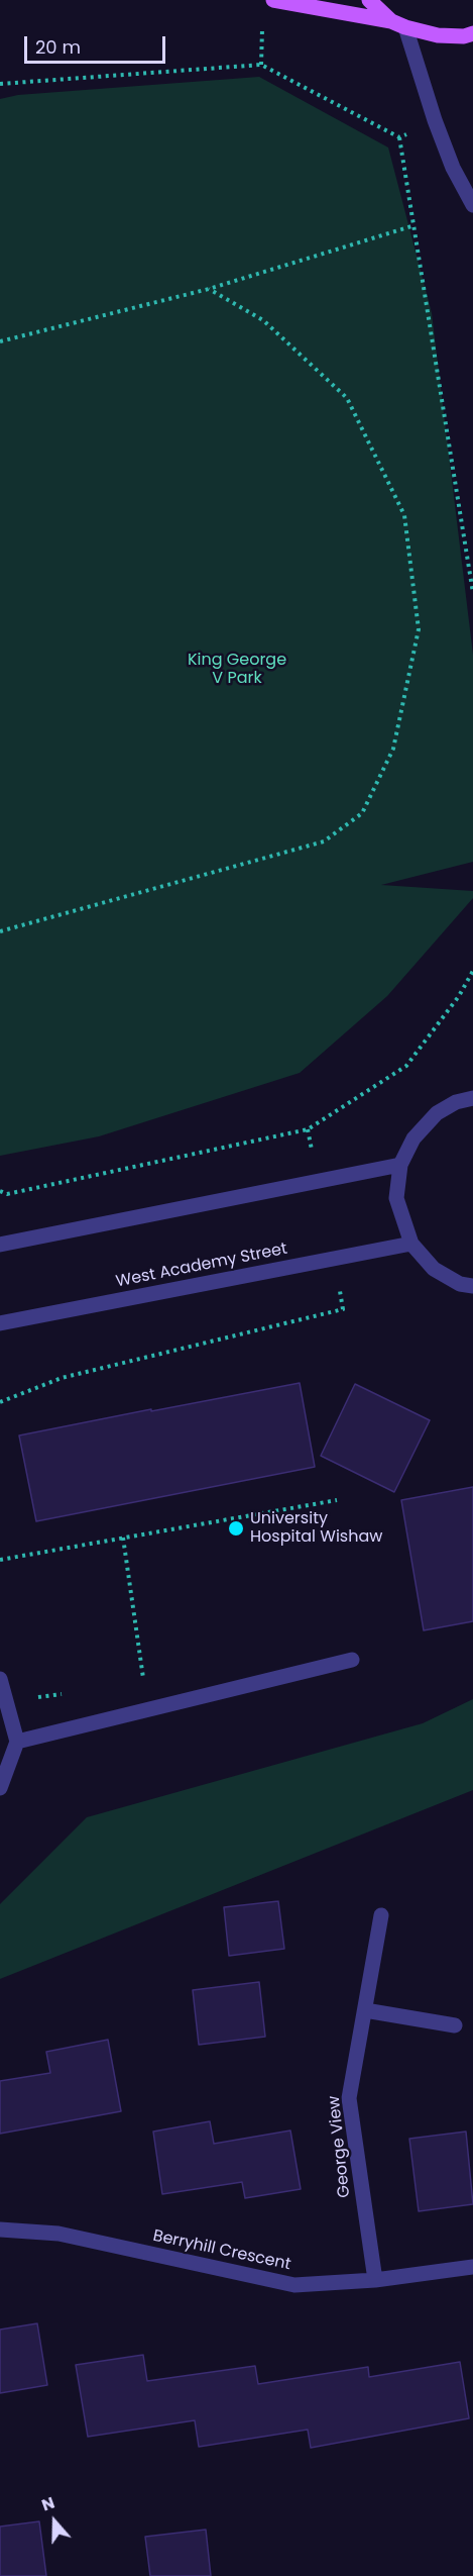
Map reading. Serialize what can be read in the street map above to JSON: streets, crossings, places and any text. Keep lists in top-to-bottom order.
{
  "streets": {
    "street": ["West Academy Street", "George View", "Berryhill Crescent"]
  },
  "crossings": [
    ["George View", "Berryhill Crescent"]
  ],
  "parks": ["King George V Park"],
  "places": ["University Hospital Wishaw"],
  "scale_bar": "20 m",
  "north": "top"
}
